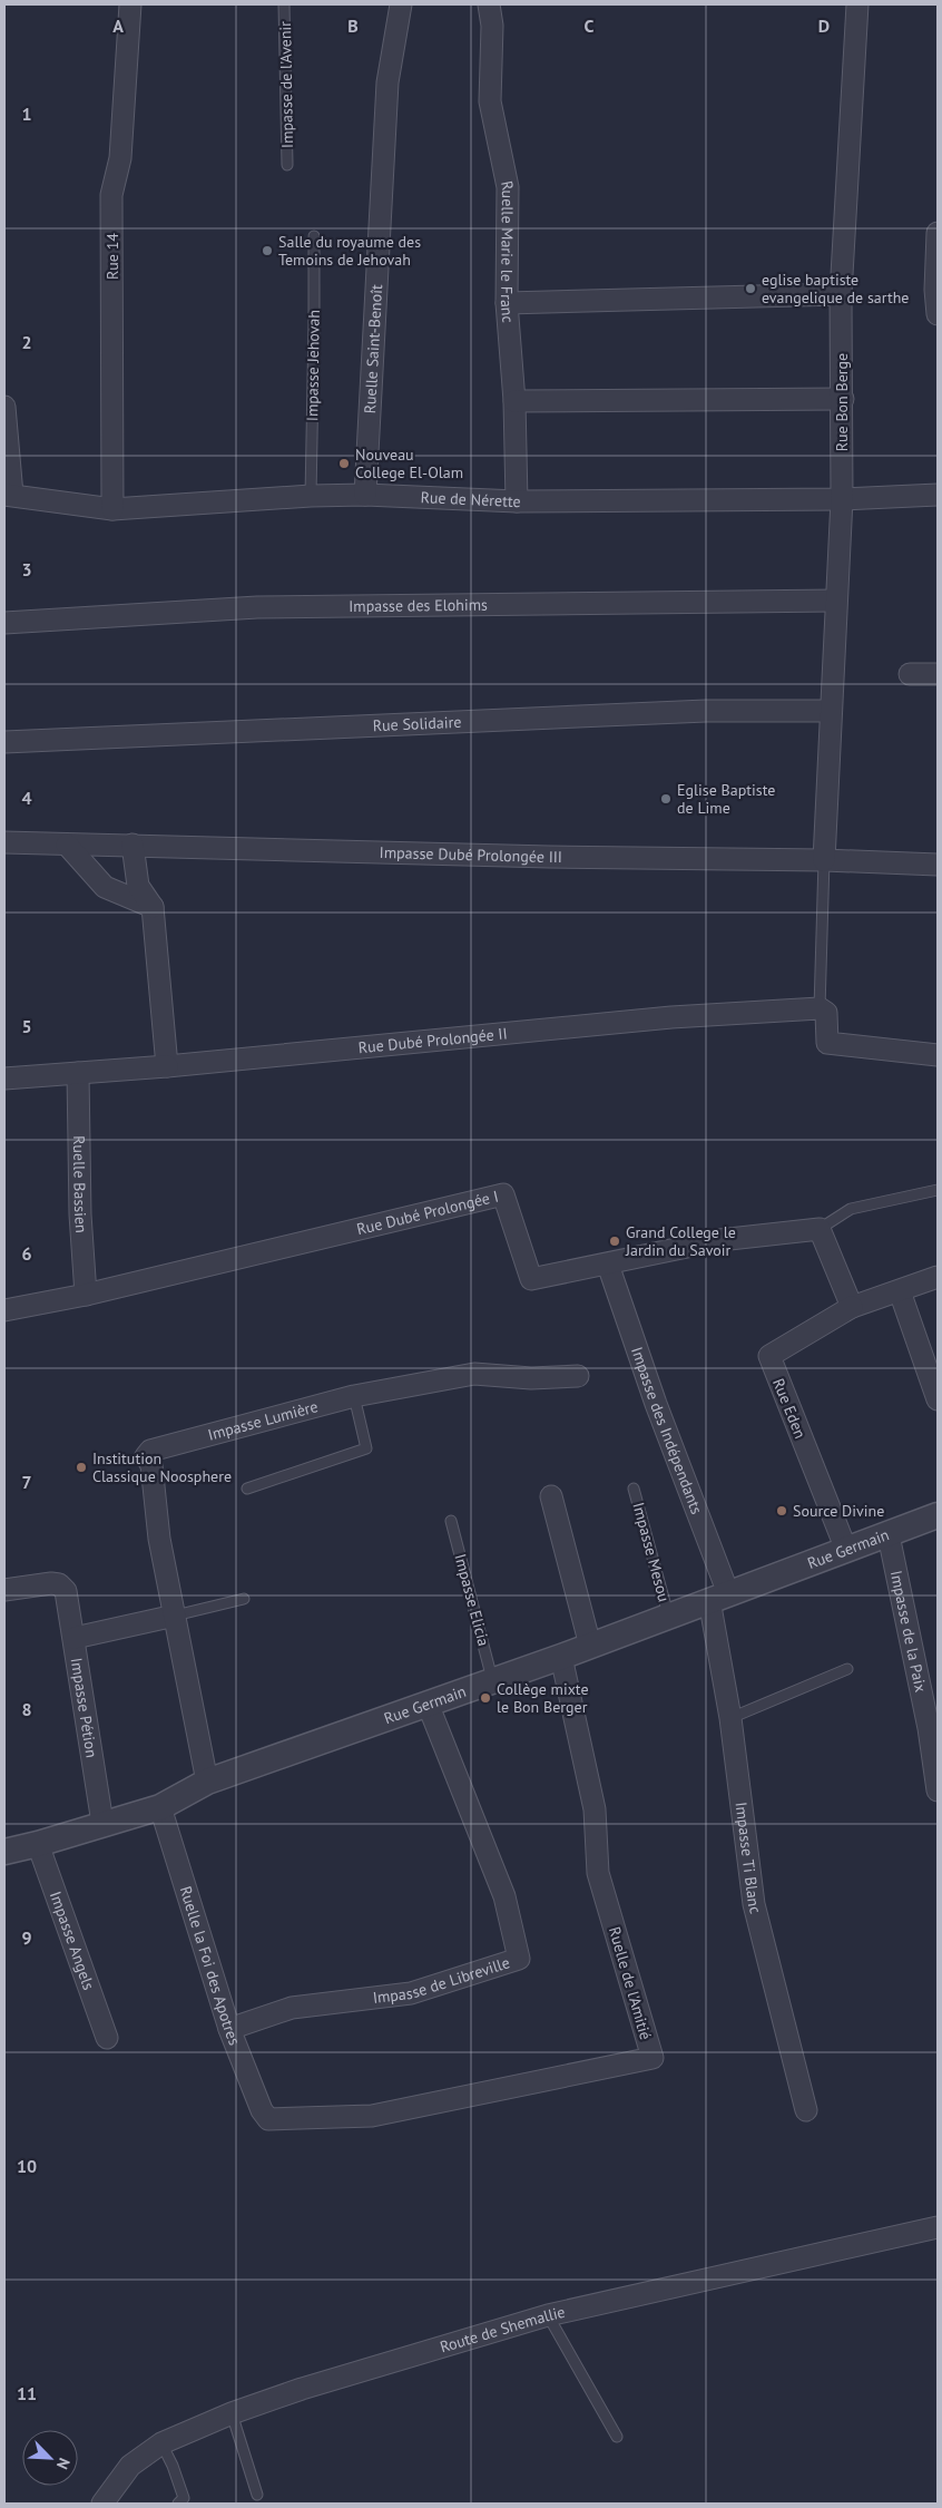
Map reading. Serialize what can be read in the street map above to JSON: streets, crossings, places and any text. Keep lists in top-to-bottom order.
{
  "streets": {
    "street": [
      "Ruelle Marie le Franc",
      "Rue 14",
      "Ruelle Saint-Benoît",
      "Rue Bon Berge",
      "Rue de Nérette",
      "Impasse des Elohims",
      "Rue Solidaire",
      "Impasse Dubé Prolongée III",
      "Rue Dubé Prolongée II",
      "Ruelle Bassien",
      "Rue Dubé Prolongée I",
      "Rue Eden",
      "Impasse Lumière",
      "Impasse des Indépendants",
      "Rue Germain",
      "Impasse de la Paix",
      "Impasse Pétion",
      "Impasse Ti Blanc",
      "Impasse Angels",
      "Ruelle la Foi des Apotres",
      "Impasse de Libreville",
      "Ruelle de l'Amitié",
      "Route de Shemallie"
    ],
    "lane": [
      "Impasse de l'Avenir",
      "Impasse Jehovah",
      "Impasse Mesou",
      "Impasse Elicia"
    ]
  },
  "crossings": [
    ["Ruelle Marie le Franc", "Rue de Nérette"],
    ["Rue 14", "Rue de Nérette"],
    ["Ruelle Saint-Benoît", "Rue de Nérette"],
    ["Impasse Jehovah", "Rue de Nérette"],
    ["Rue Bon Berge", "Rue de Nérette"],
    ["Rue Bon Berge", "Impasse des Elohims"],
    ["Rue Bon Berge", "Rue Solidaire"],
    ["Rue Bon Berge", "Impasse Dubé Prolongée III"],
    ["Rue Dubé Prolongée II", "Ruelle Bassien"],
    ["Ruelle Bassien", "Rue Dubé Prolongée I"],
    ["Rue Dubé Prolongée I", "Impasse des Indépendants"],
    ["Rue Eden", "Rue Germain"],
    ["Impasse Lumière", "Rue Germain"],
    ["Impasse des Indépendants", "Rue Germain"],
    ["Impasse des Indépendants", "Impasse Ti Blanc"],
    ["Rue Germain", "Impasse Mesou"],
    ["Rue Germain", "Impasse Elicia"],
    ["Rue Germain", "Impasse de la Paix"],
    ["Rue Germain", "Impasse Pétion"],
    ["Rue Germain", "Impasse Ti Blanc"],
    ["Rue Germain", "Impasse Angels"],
    ["Rue Germain", "Ruelle la Foi des Apotres"],
    ["Rue Germain", "Impasse de Libreville"],
    ["Rue Germain", "Ruelle de l'Amitié"],
    ["Ruelle la Foi des Apotres", "Impasse de Libreville"],
    ["Ruelle la Foi des Apotres", "Ruelle de l'Amitié"]
  ],
  "places": [
    "Salle du royaume des Temoins de Jehovah",
    "eglise baptiste evangelique de sarthe",
    "Nouveau College El-Olam",
    "Eglise Baptiste de Lime",
    "Grand College le Jardin du Savoir",
    "Institution Classique Noosphere",
    "Source Divine",
    "Collège mixte le Bon Berger"
  ],
  "north": "bottom right",
  "grid": {
    "columns": [
      "A",
      "B",
      "C",
      "D"
    ],
    "rows": [
      "1",
      "2",
      "3",
      "4",
      "5",
      "6",
      "7",
      "8",
      "9",
      "10",
      "11"
    ]
  }
}
